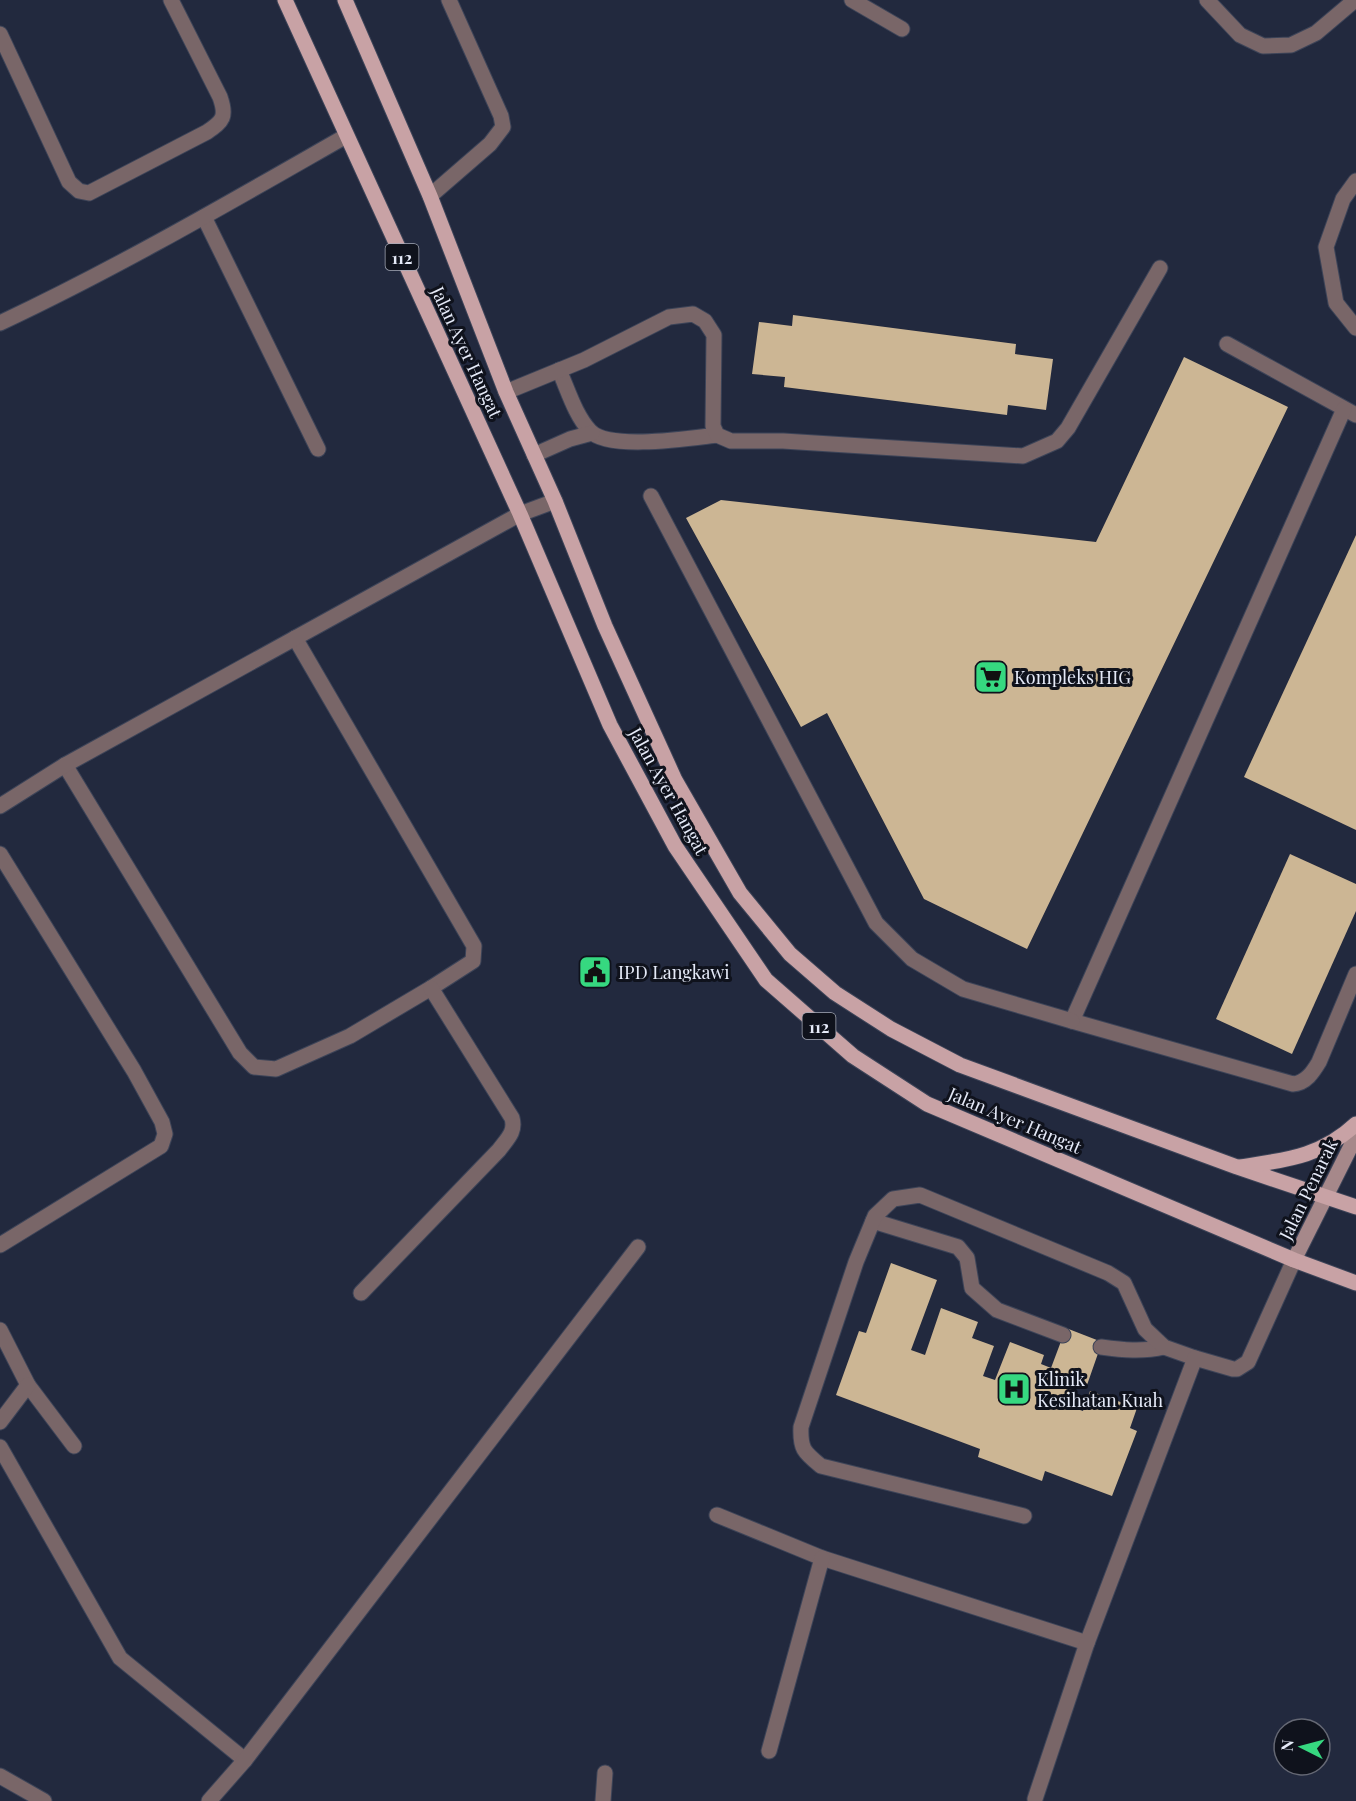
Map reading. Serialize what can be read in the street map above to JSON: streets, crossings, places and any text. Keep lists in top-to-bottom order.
{
  "streets": {
    "main road": ["112", "Jalan Ayer Hangat", "Jalan Penarak"]
  },
  "crossings": [
    ["Jalan Ayer Hangat", "Jalan Penarak"]
  ],
  "places": {
    "supermarket": ["Kompleks HIG"],
    "public building": ["IPD Langkawi"],
    "hospital": ["Klinik Kesihatan Kuah"]
  },
  "north": "left"
}
